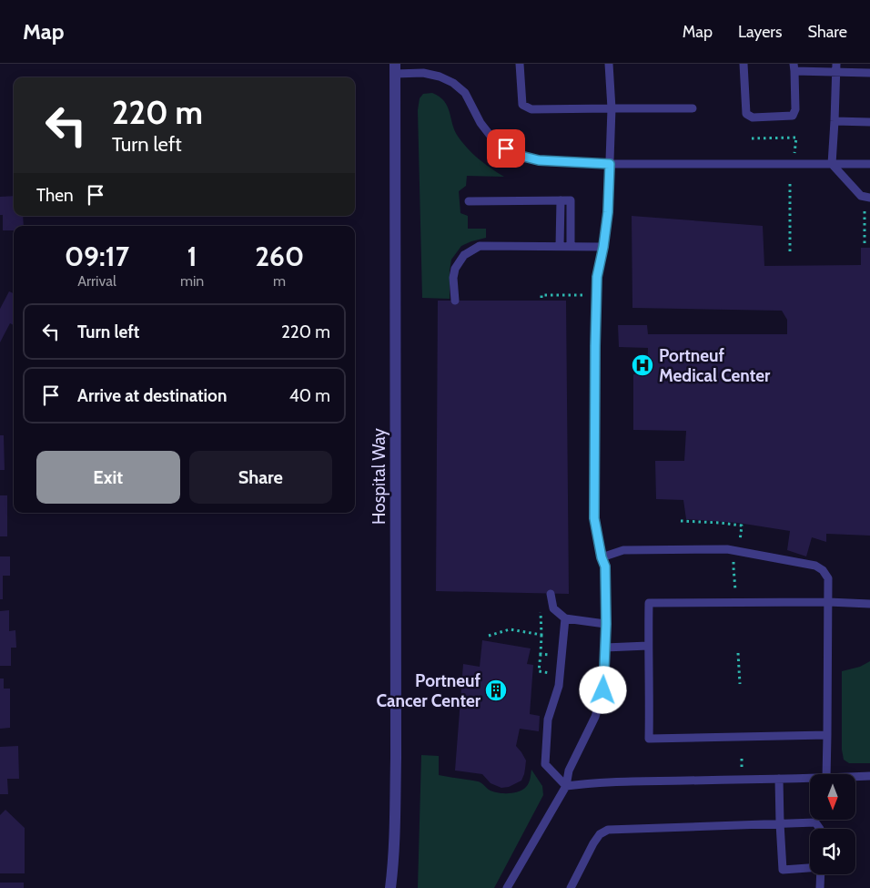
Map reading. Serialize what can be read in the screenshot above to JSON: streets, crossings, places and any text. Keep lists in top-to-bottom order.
{
  "streets": {
    "street": ["Hospital Way"]
  },
  "places": {
    "hospital": ["Portneuf Medical Center"],
    "building": ["Portneuf Cancer Center"]
  },
  "north": "bottom",
  "page": {
    "header": "Map",
    "nav": ["Map", "Layers", "Share"],
    "turn": ["220 m", "Turn left"],
    "then": "Then",
    "eta": [
      "09:17",
      "Arrival",
      "1",
      "min",
      "260",
      "m"
    ],
    "list": [
      {
        "name": "Turn left",
        "value": "220 m"
      },
      {
        "name": "Arrive at destination",
        "value": "40 m"
      }
    ],
    "buttons": ["Exit", "Share"]
  }
}
